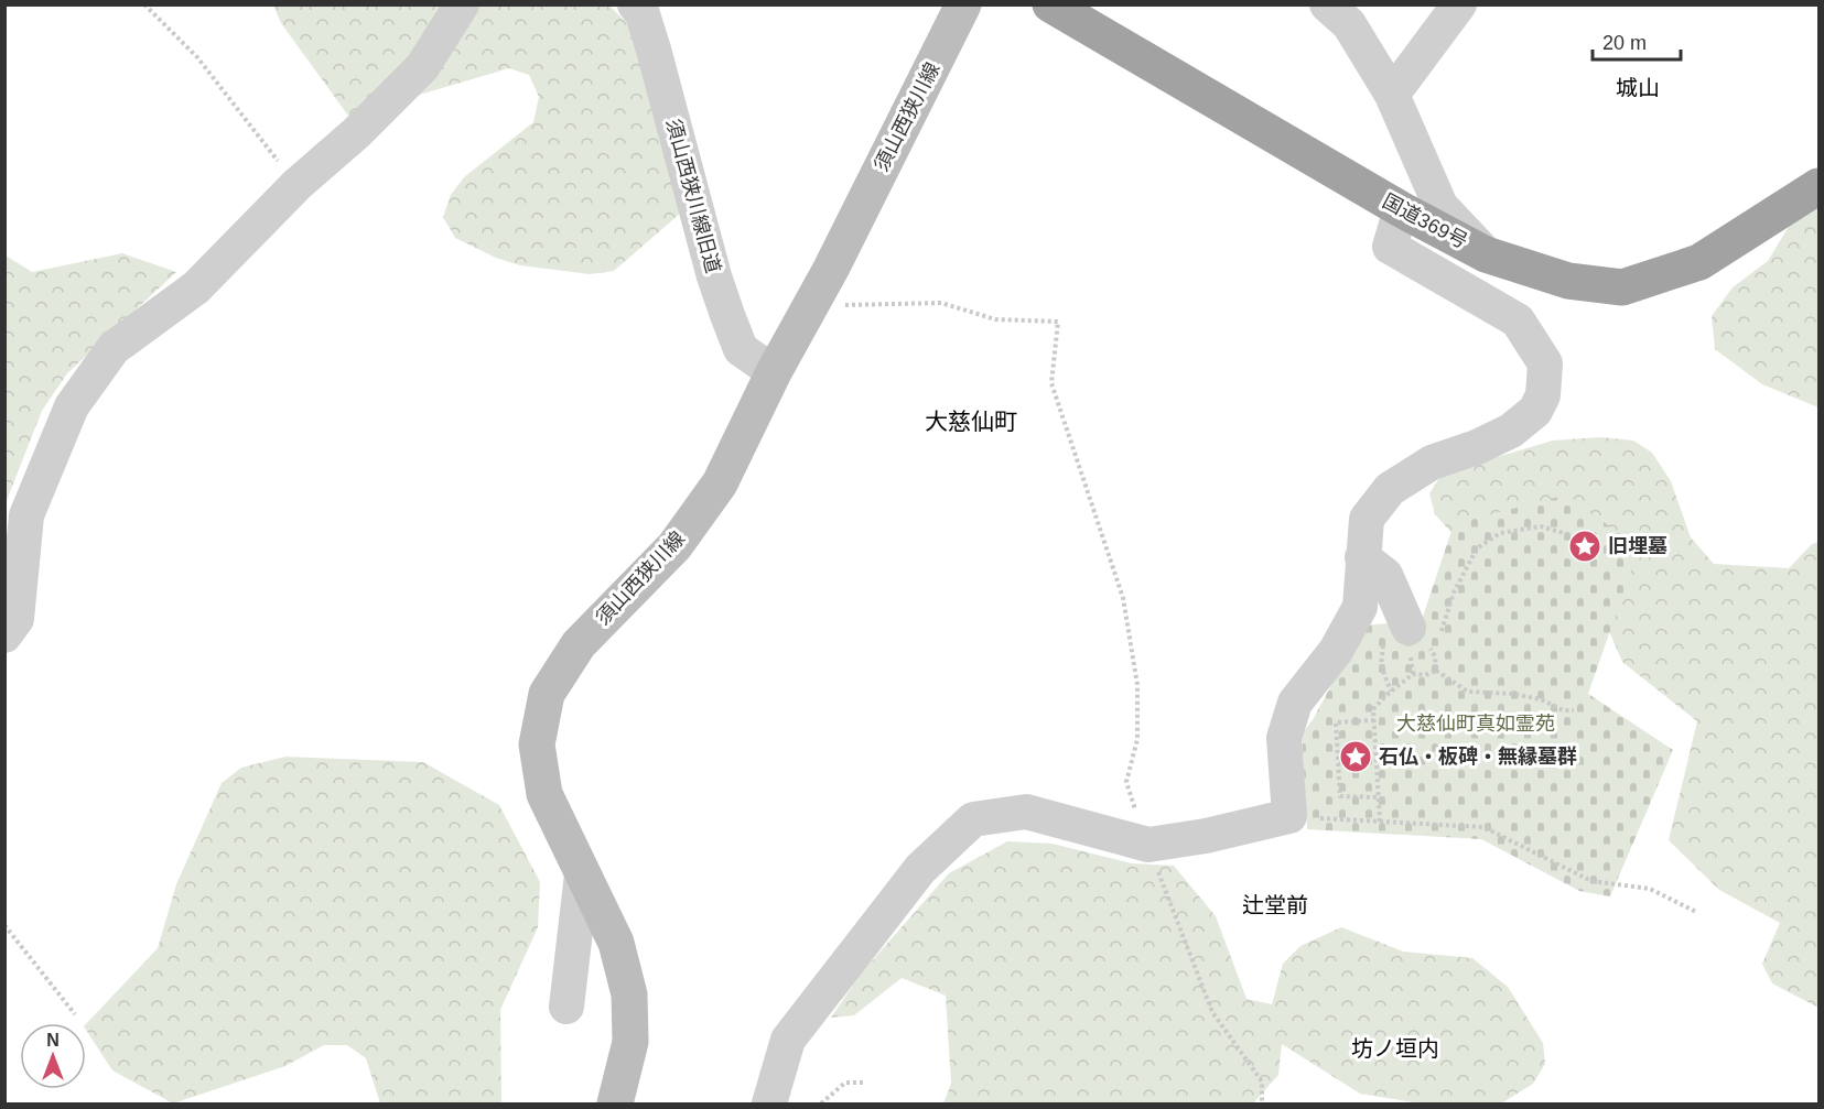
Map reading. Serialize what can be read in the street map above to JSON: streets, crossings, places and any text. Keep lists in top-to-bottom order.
{
  "streets": {
    "highway": ["国道369号"],
    "main road": ["須山西狭川線"],
    "street": ["須山西狭川線旧道"]
  },
  "crossings": [
    ["須山西狭川線", "須山西狭川線旧道"]
  ],
  "districts": [
    "城山",
    "大慈仙町",
    "辻堂前",
    "坊ノ垣内"
  ],
  "parks": ["大慈仙町真如霊苑"],
  "places": {
    "place": ["旧埋墓", "石仏・板碑・無縁墓群"]
  },
  "scale_bar": "20 m",
  "north": "top"
}
